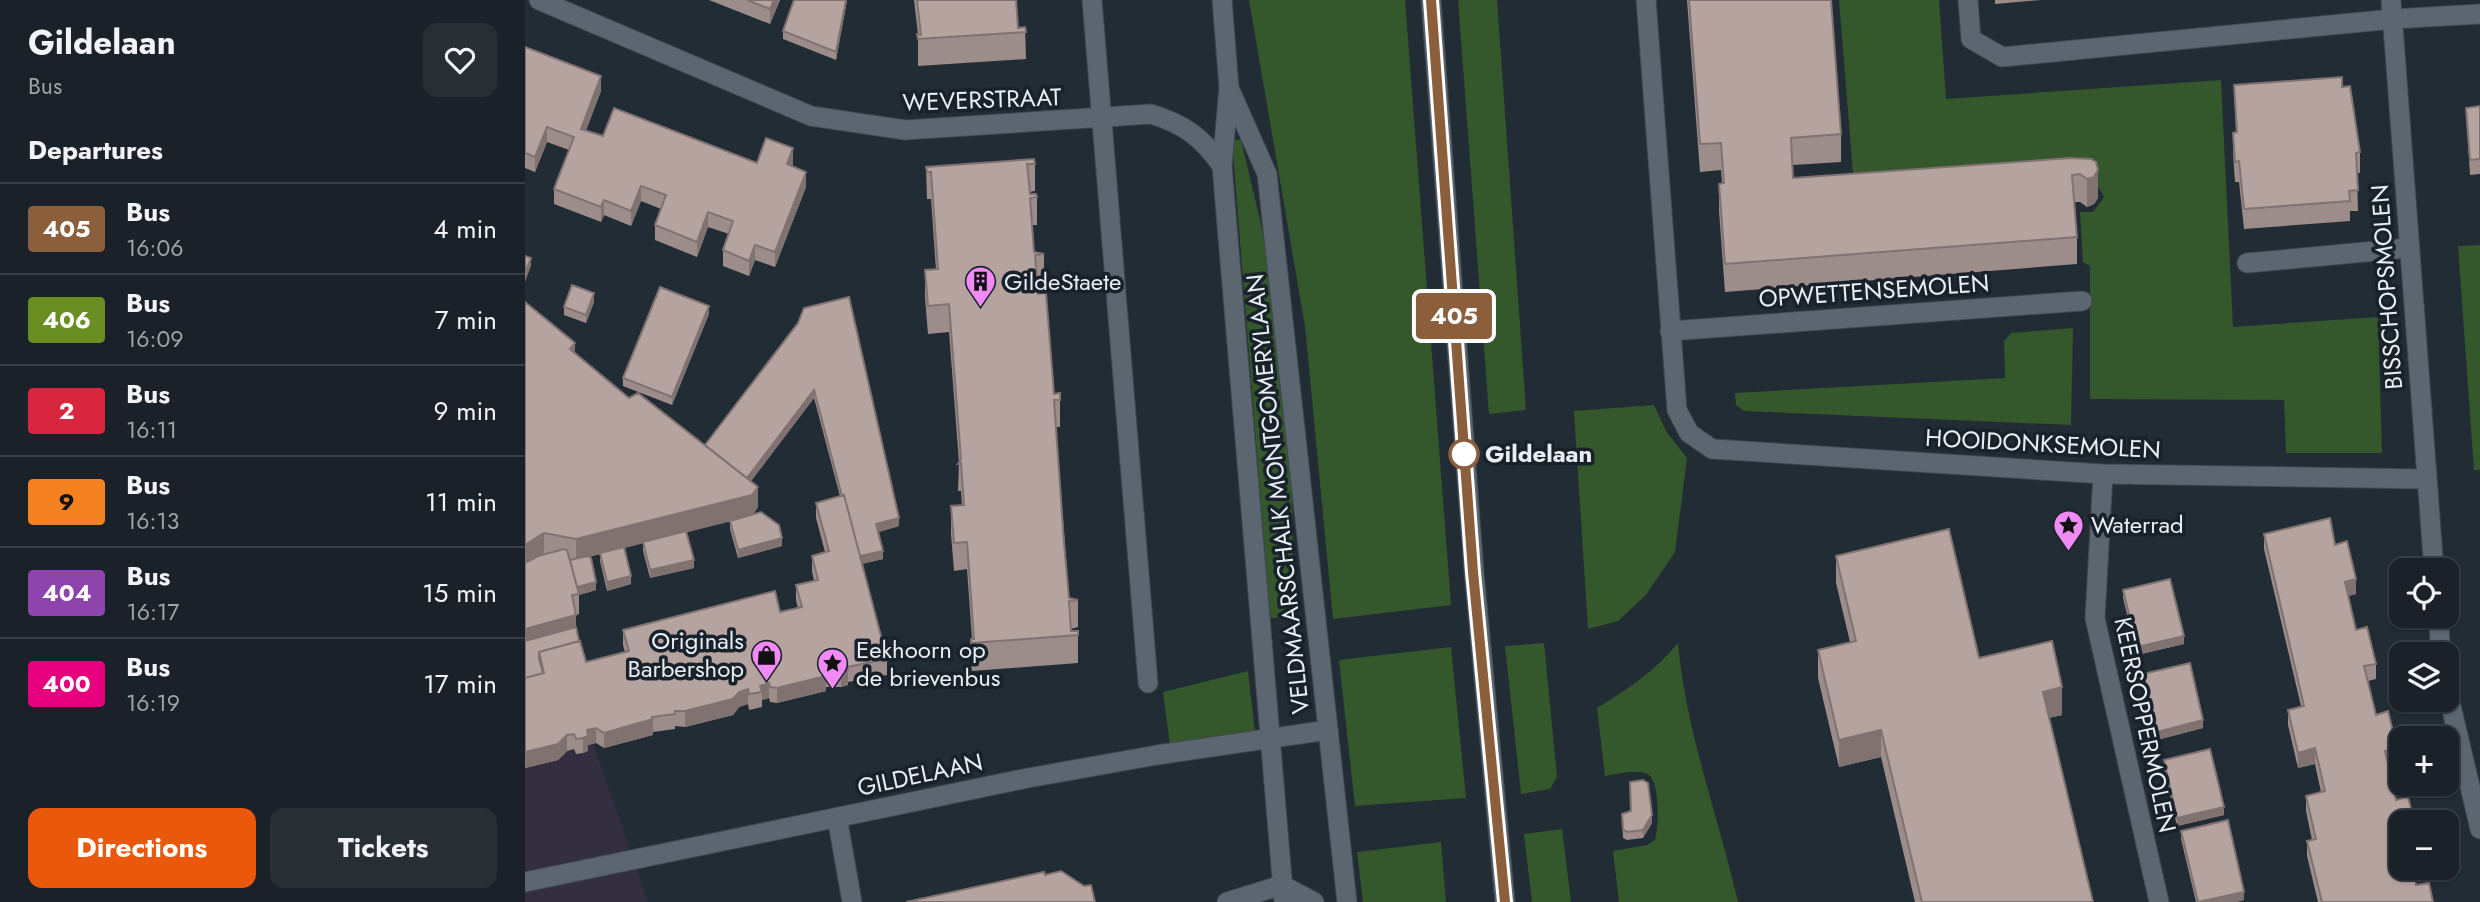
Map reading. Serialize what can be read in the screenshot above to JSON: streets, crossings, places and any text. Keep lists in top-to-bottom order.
{
  "streets": {
    "street": [
      "WEVERSTRAAT",
      "BISSCHOPSMOLEN",
      "OPWETTENSEMOLEN",
      "HOOIDONKSEMOLEN",
      "VELDMAARSCHALK MONTGOMERYLAAN",
      "KEERSOPPERMOLEN",
      "GILDELAAN"
    ]
  },
  "crossings": [
    ["WEVERSTRAAT", "VELDMAARSCHALK MONTGOMERYLAAN"],
    ["BISSCHOPSMOLEN", "HOOIDONKSEMOLEN"],
    ["OPWETTENSEMOLEN", "HOOIDONKSEMOLEN"],
    ["HOOIDONKSEMOLEN", "KEERSOPPERMOLEN"],
    ["VELDMAARSCHALK MONTGOMERYLAAN", "GILDELAAN"]
  ],
  "places": {
    "building": ["GildeStaete"],
    "other": ["Gildelaan"],
    "place": ["Waterrad", "Eekhoorn op de brievenbus"],
    "shop": ["Originals Barbershop"]
  },
  "lines": ["bus line 405"],
  "page": {
    "heading": [
      ["Gildelaan", "Bus"],
      "Departures"
    ],
    "on_map": "405",
    "list": [
      {
        "mark": "405",
        "name": "Bus",
        "note": "16:06",
        "value": "4 min"
      },
      {
        "mark": "406",
        "name": "Bus",
        "note": "16:09",
        "value": "7 min"
      },
      {
        "mark": "2",
        "name": "Bus",
        "note": "16:11",
        "value": "9 min"
      },
      {
        "mark": "9",
        "name": "Bus",
        "note": "16:13",
        "value": "11 min"
      },
      {
        "mark": "404",
        "name": "Bus",
        "note": "16:17",
        "value": "15 min"
      },
      {
        "mark": "400",
        "name": "Bus",
        "note": "16:19",
        "value": "17 min"
      }
    ],
    "map_buttons": ["+", "−"],
    "buttons": ["Directions", "Tickets"]
  }
}
